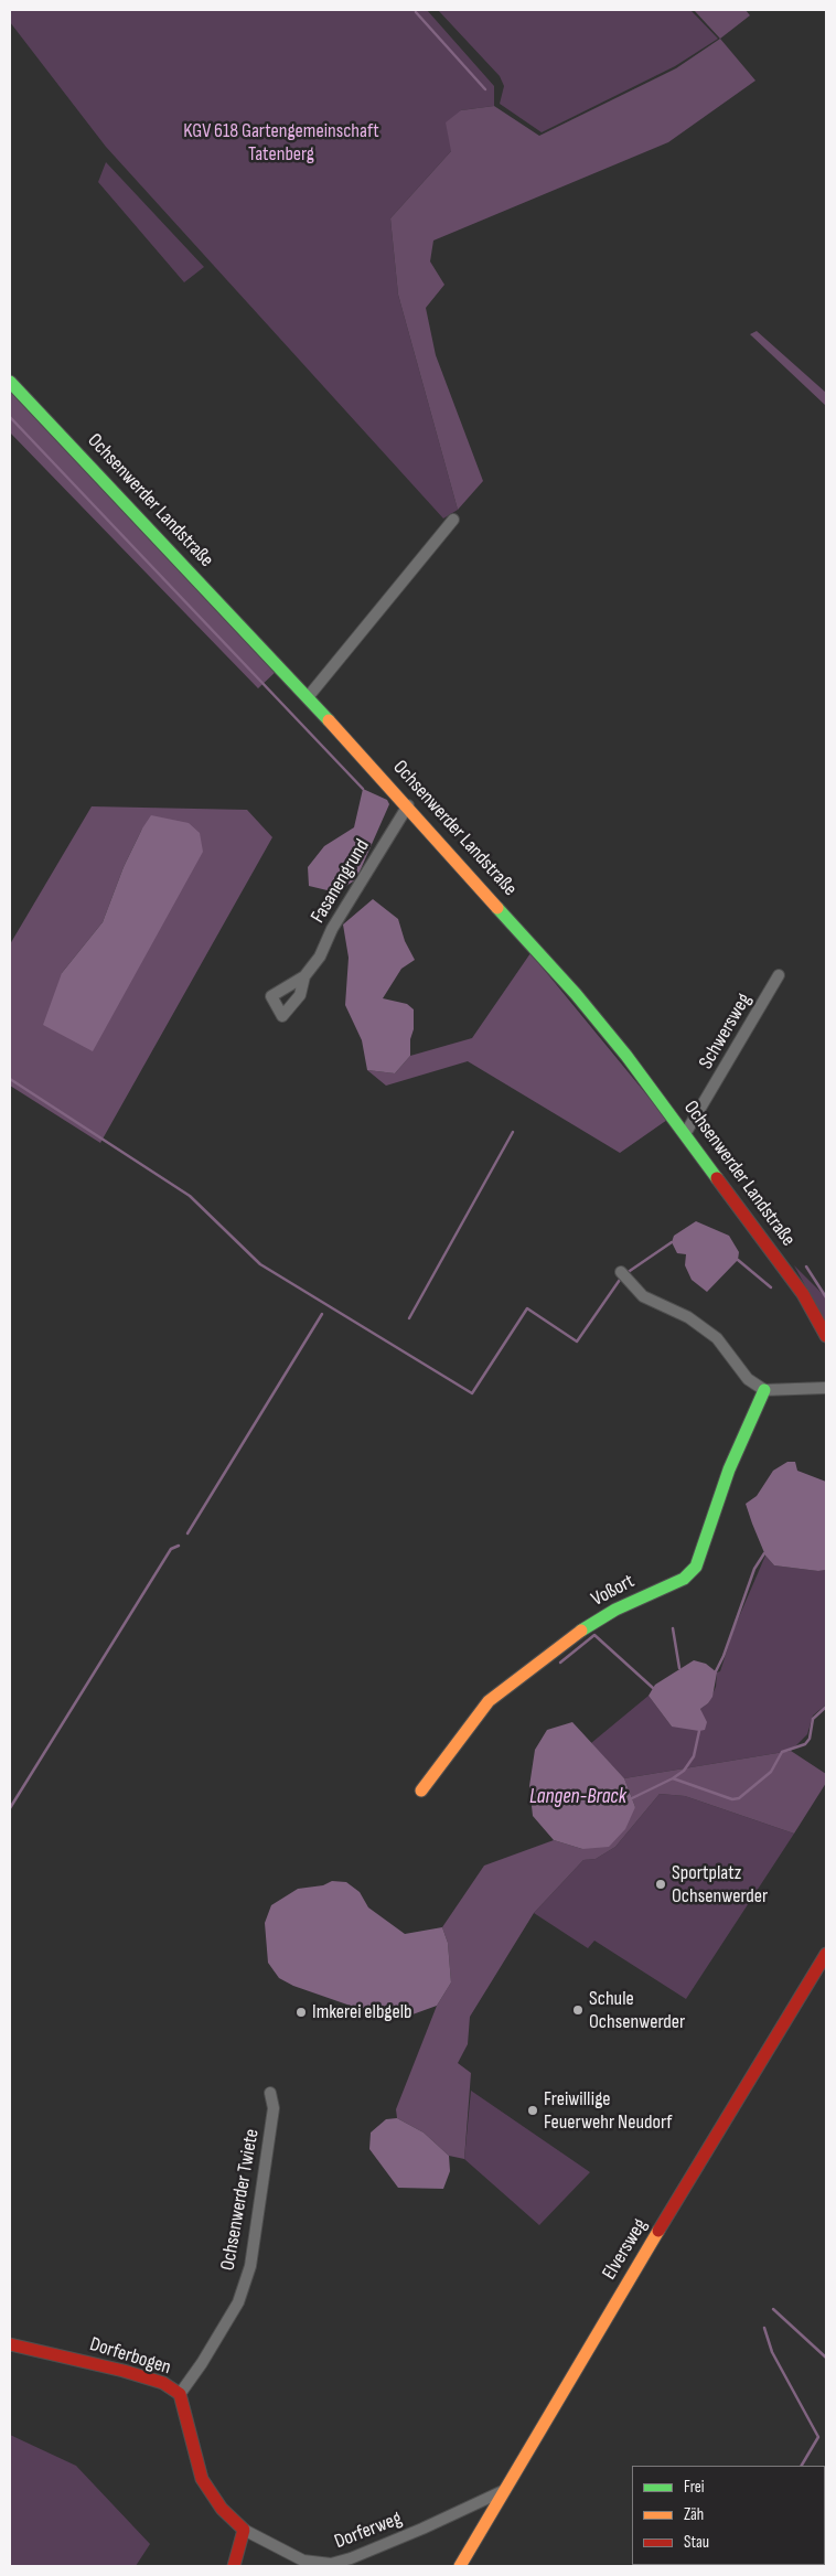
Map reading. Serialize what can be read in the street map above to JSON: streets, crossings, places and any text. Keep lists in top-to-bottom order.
{
  "streets": {
    "street": [
      "Ochsenwerder Landstraße",
      "Fasanengrund",
      "Schwersweg",
      "Voßort",
      "Ochsenwerder Twiete",
      "Elversweg",
      "Dorferbogen",
      "Dorferweg"
    ]
  },
  "crossings": [
    ["Ochsenwerder Landstraße", "Fasanengrund"],
    ["Ochsenwerder Landstraße", "Schwersweg"],
    ["Ochsenwerder Twiete", "Dorferbogen"],
    ["Elversweg", "Dorferweg"],
    ["Dorferbogen", "Dorferweg"]
  ],
  "water": ["Langen-Brack"],
  "parks": ["KGV 618 Gartengemeinschaft Tatenberg"],
  "places": [
    "Sportplatz Ochsenwerder",
    "Schule Ochsenwerder",
    "Imkerei elbgelb",
    "Freiwillige Feuerwehr Neudorf"
  ],
  "legend": ["Frei", "Zäh", "Stau"]
}
